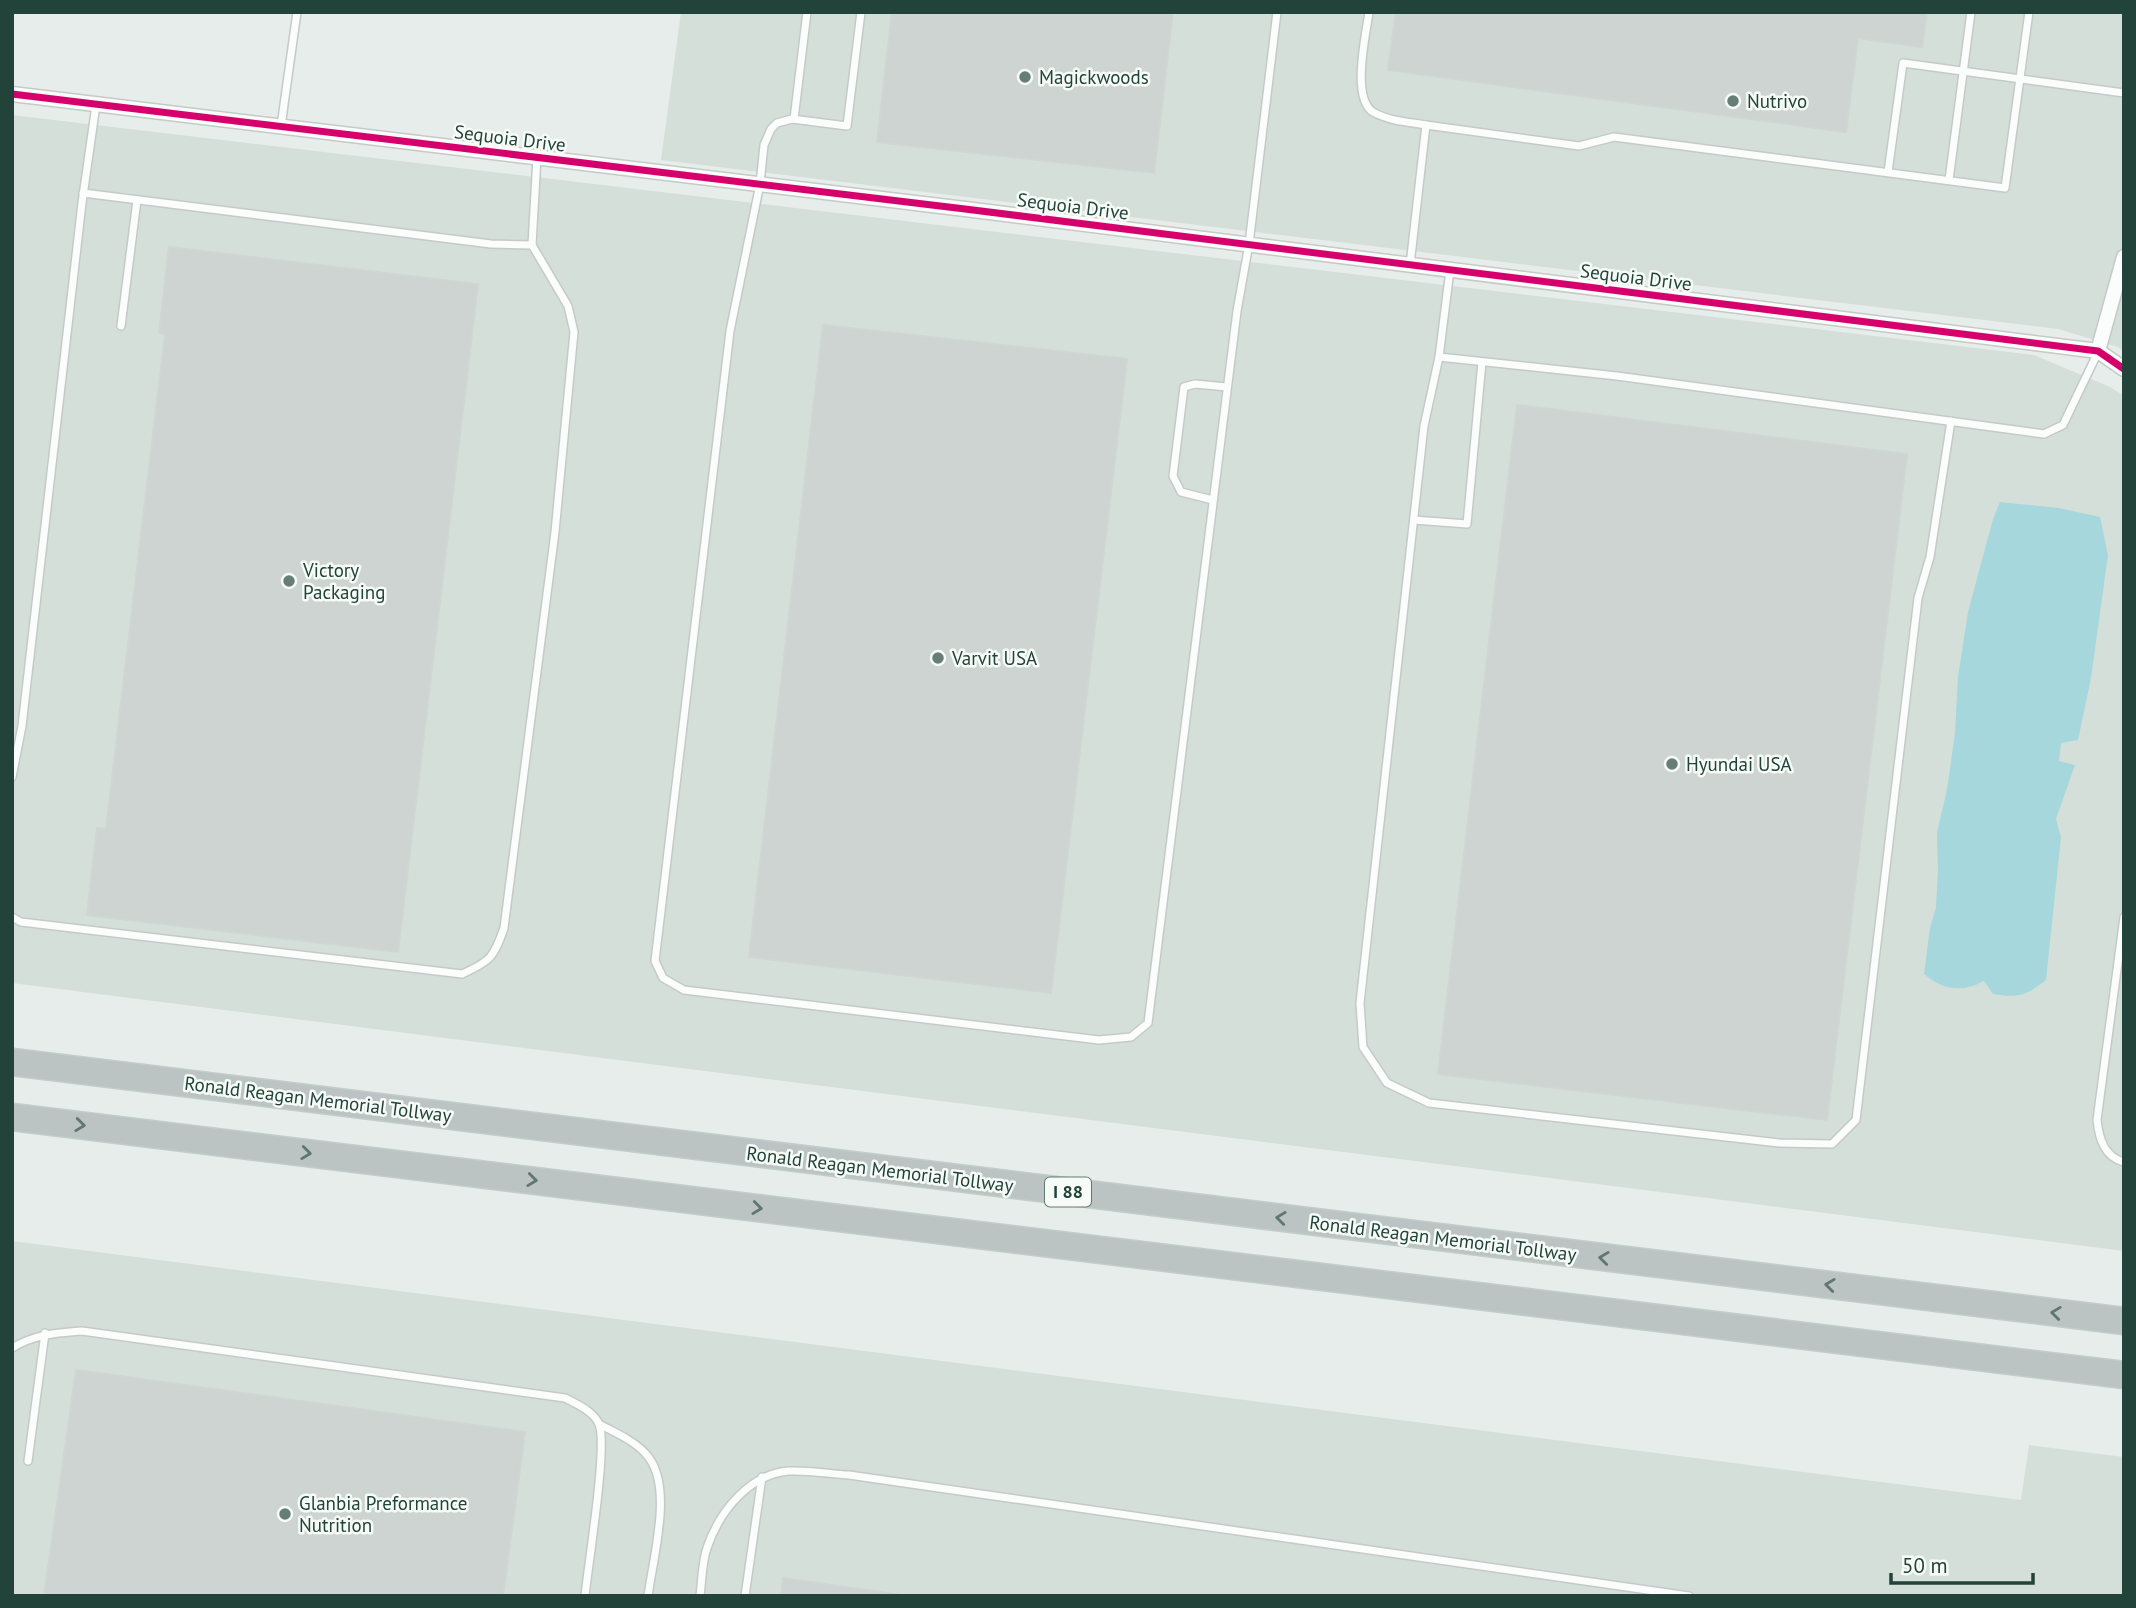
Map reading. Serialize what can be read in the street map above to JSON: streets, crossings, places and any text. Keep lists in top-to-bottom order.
{
  "streets": {
    "highway": ["Ronald Reagan Memorial Tollway", "I 88"],
    "street": ["Sequoia Drive"]
  },
  "places": [
    "Magickwoods",
    "Nutrivo",
    "Victory Packaging",
    "Varvit USA",
    "Hyundai USA",
    "Glanbia Preformance Nutrition"
  ],
  "scale_bar": "50 m"
}
